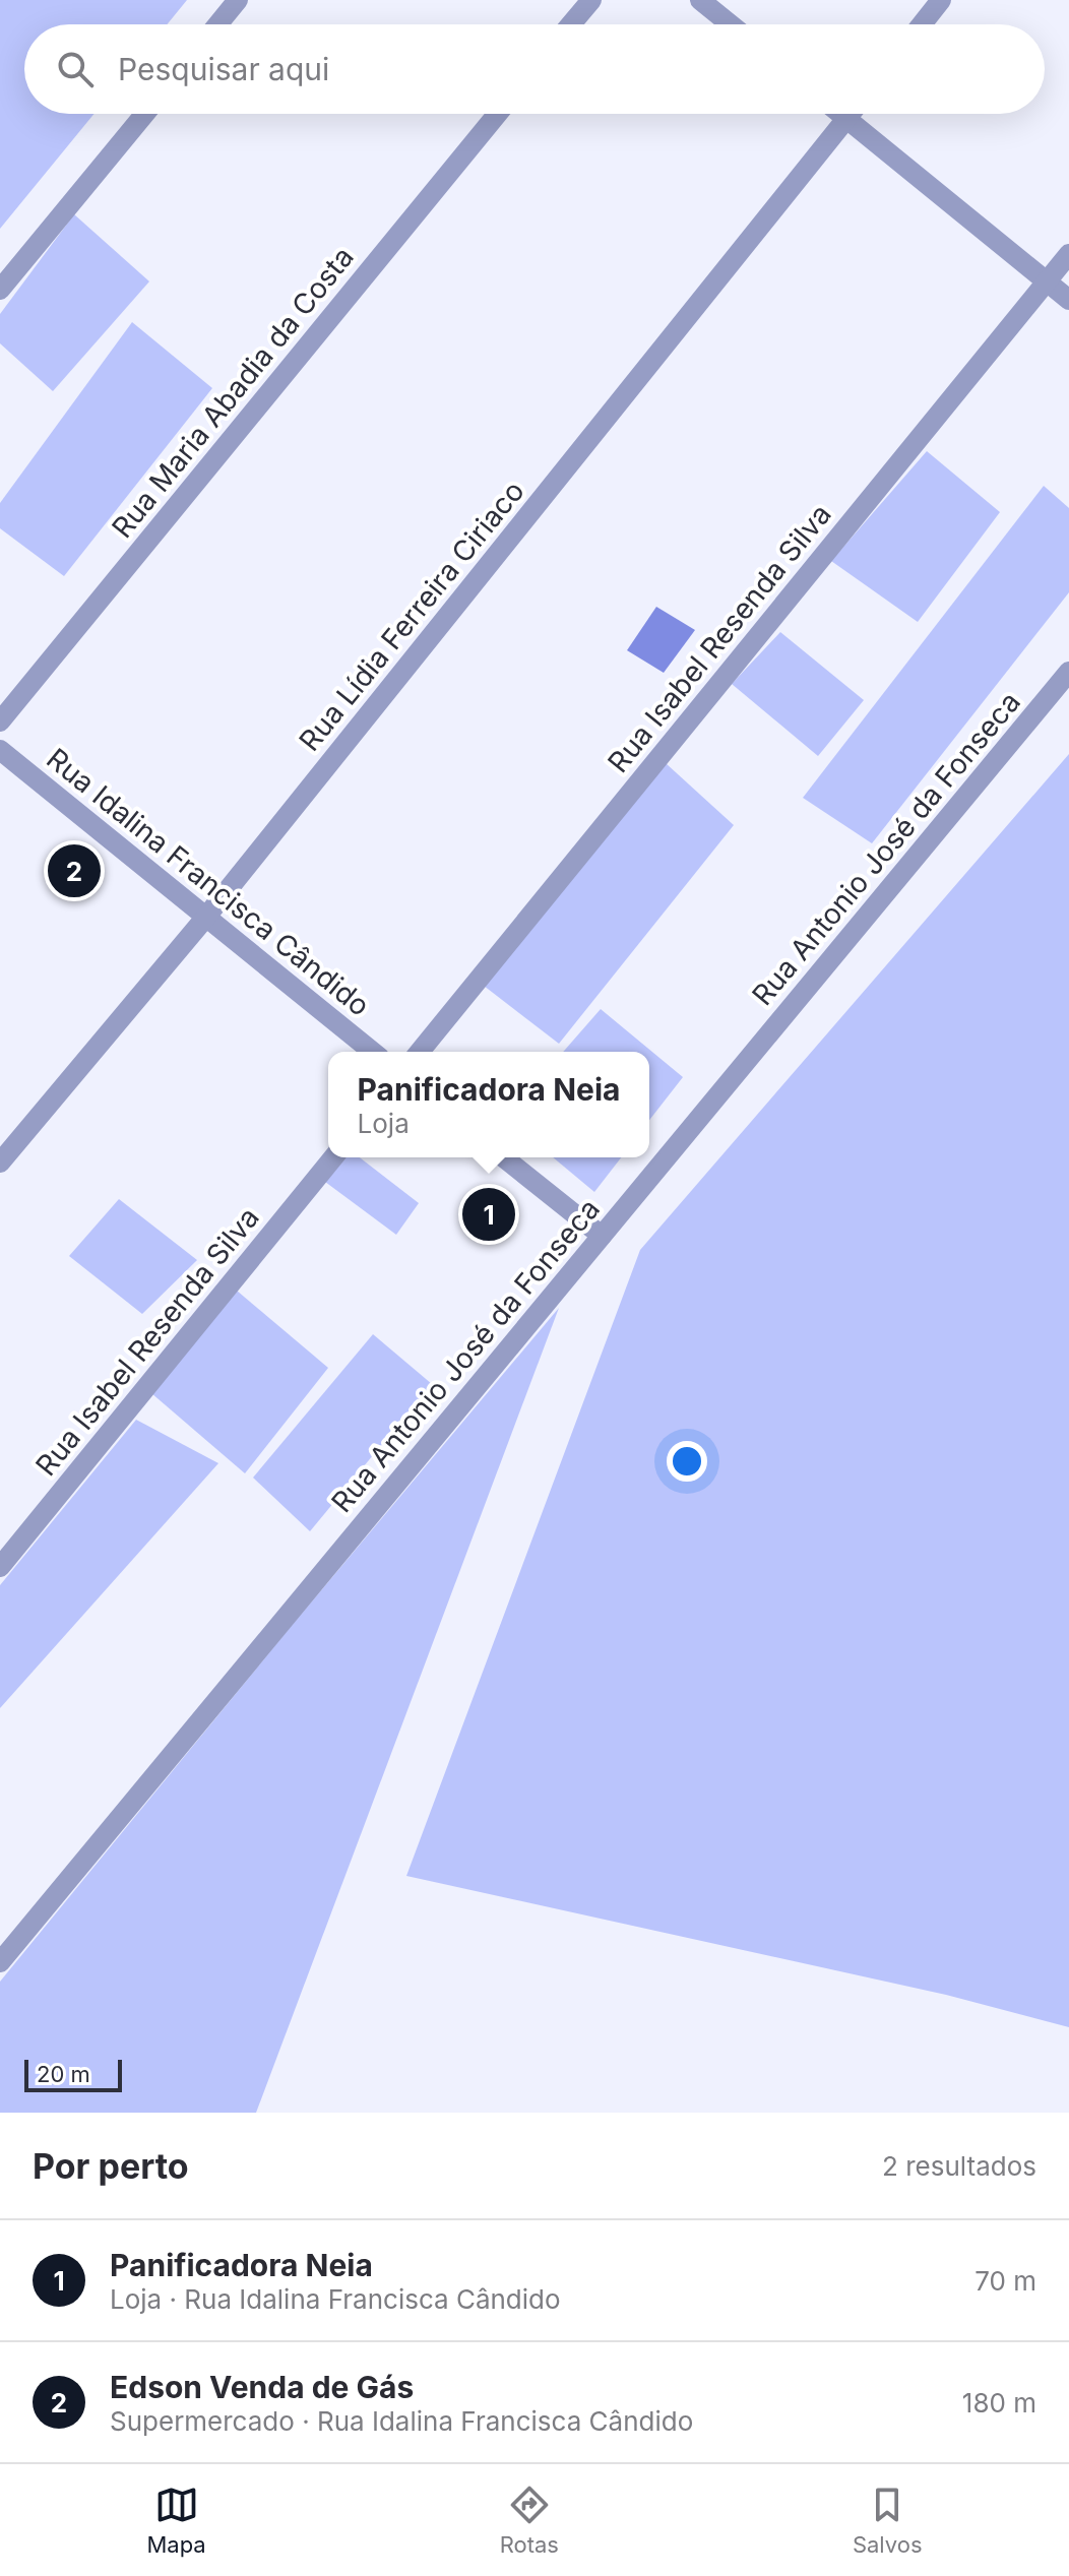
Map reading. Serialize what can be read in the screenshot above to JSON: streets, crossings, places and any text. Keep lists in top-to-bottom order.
{
  "streets": {
    "street": [
      "Rua Maria Abadia da Costa",
      "Rua Lídia Ferreira Ciriaco",
      "Rua Isabel Resenda Silva",
      "Rua Antonio José da Fonseca",
      "Rua Idalina Francisca Cândido"
    ]
  },
  "crossings": [
    ["Rua Lídia Ferreira Ciriaco", "Rua Idalina Francisca Cândido"]
  ],
  "scale_bar": "20 m",
  "page": {
    "search": "Pesquisar aqui",
    "pins": ["2", "1"],
    "popup": ["Panificadora Neia", "Loja"],
    "scale": "20 m",
    "heading": ["Por perto", "2 resultados"],
    "list": [
      {
        "mark": "1",
        "name": "Panificadora Neia",
        "note": "Loja · Rua Idalina Francisca Cândido",
        "value": "70 m"
      },
      {
        "mark": "2",
        "name": "Edson Venda de Gás",
        "note": "Supermercado · Rua Idalina Francisca Cândido",
        "value": "180 m"
      }
    ],
    "nav": ["Mapa", "Rotas", "Salvos"]
  }
}
